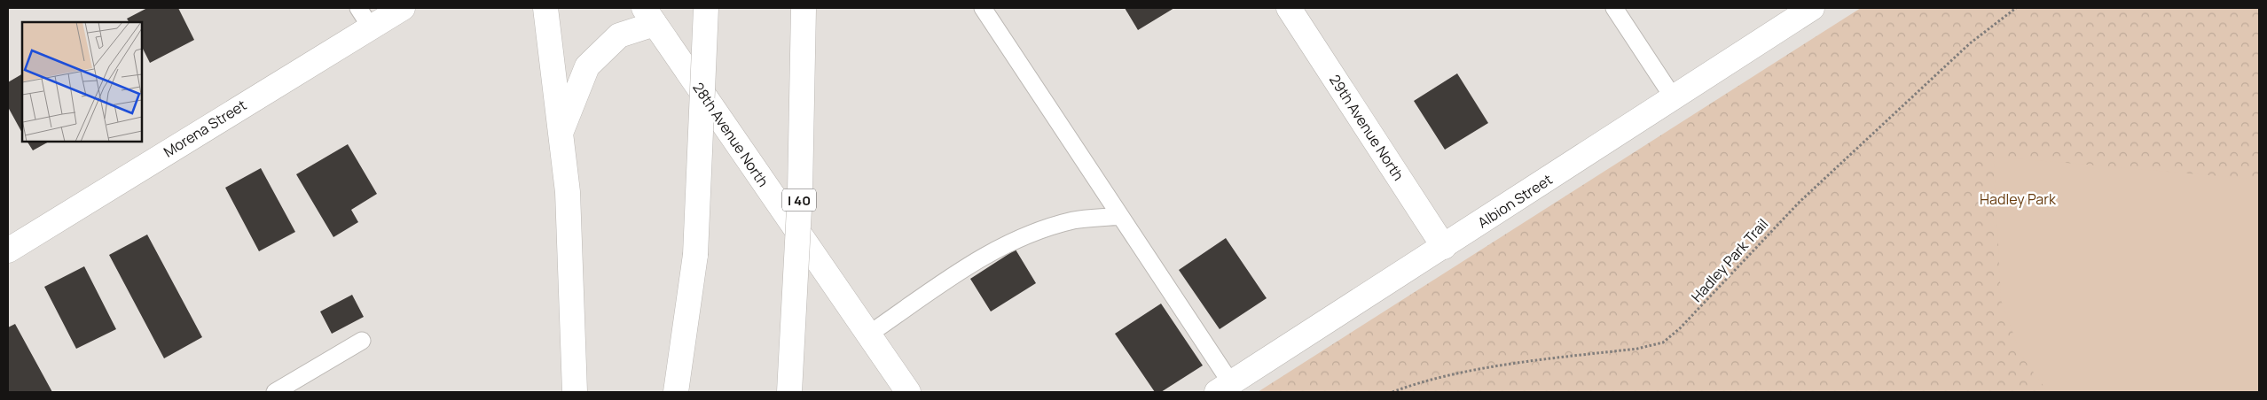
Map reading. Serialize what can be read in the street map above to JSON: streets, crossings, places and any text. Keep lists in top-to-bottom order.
{
  "streets": {
    "main road": [
      "29th Avenue North",
      "Morena Street",
      "28th Avenue North",
      "I 40",
      "Albion Street"
    ],
    "path": ["Hadley Park Trail"]
  },
  "crossings": [
    ["29th Avenue North", "Albion Street"]
  ],
  "parks": ["Hadley Park"]
}
